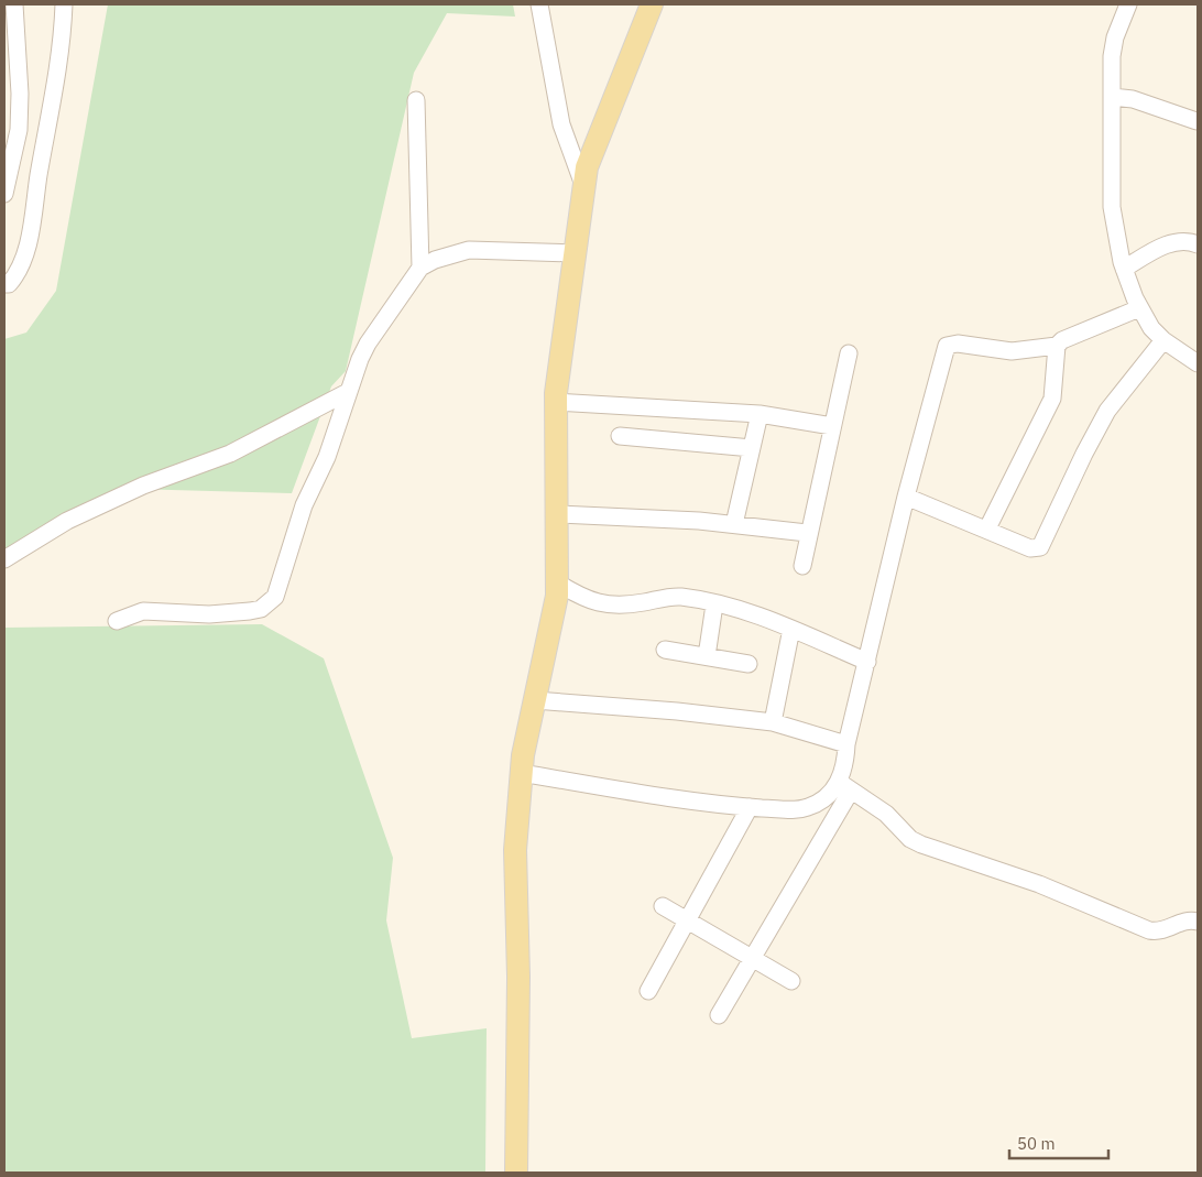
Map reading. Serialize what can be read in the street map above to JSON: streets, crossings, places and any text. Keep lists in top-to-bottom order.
{
  "scale_bar": "50 m"
}
